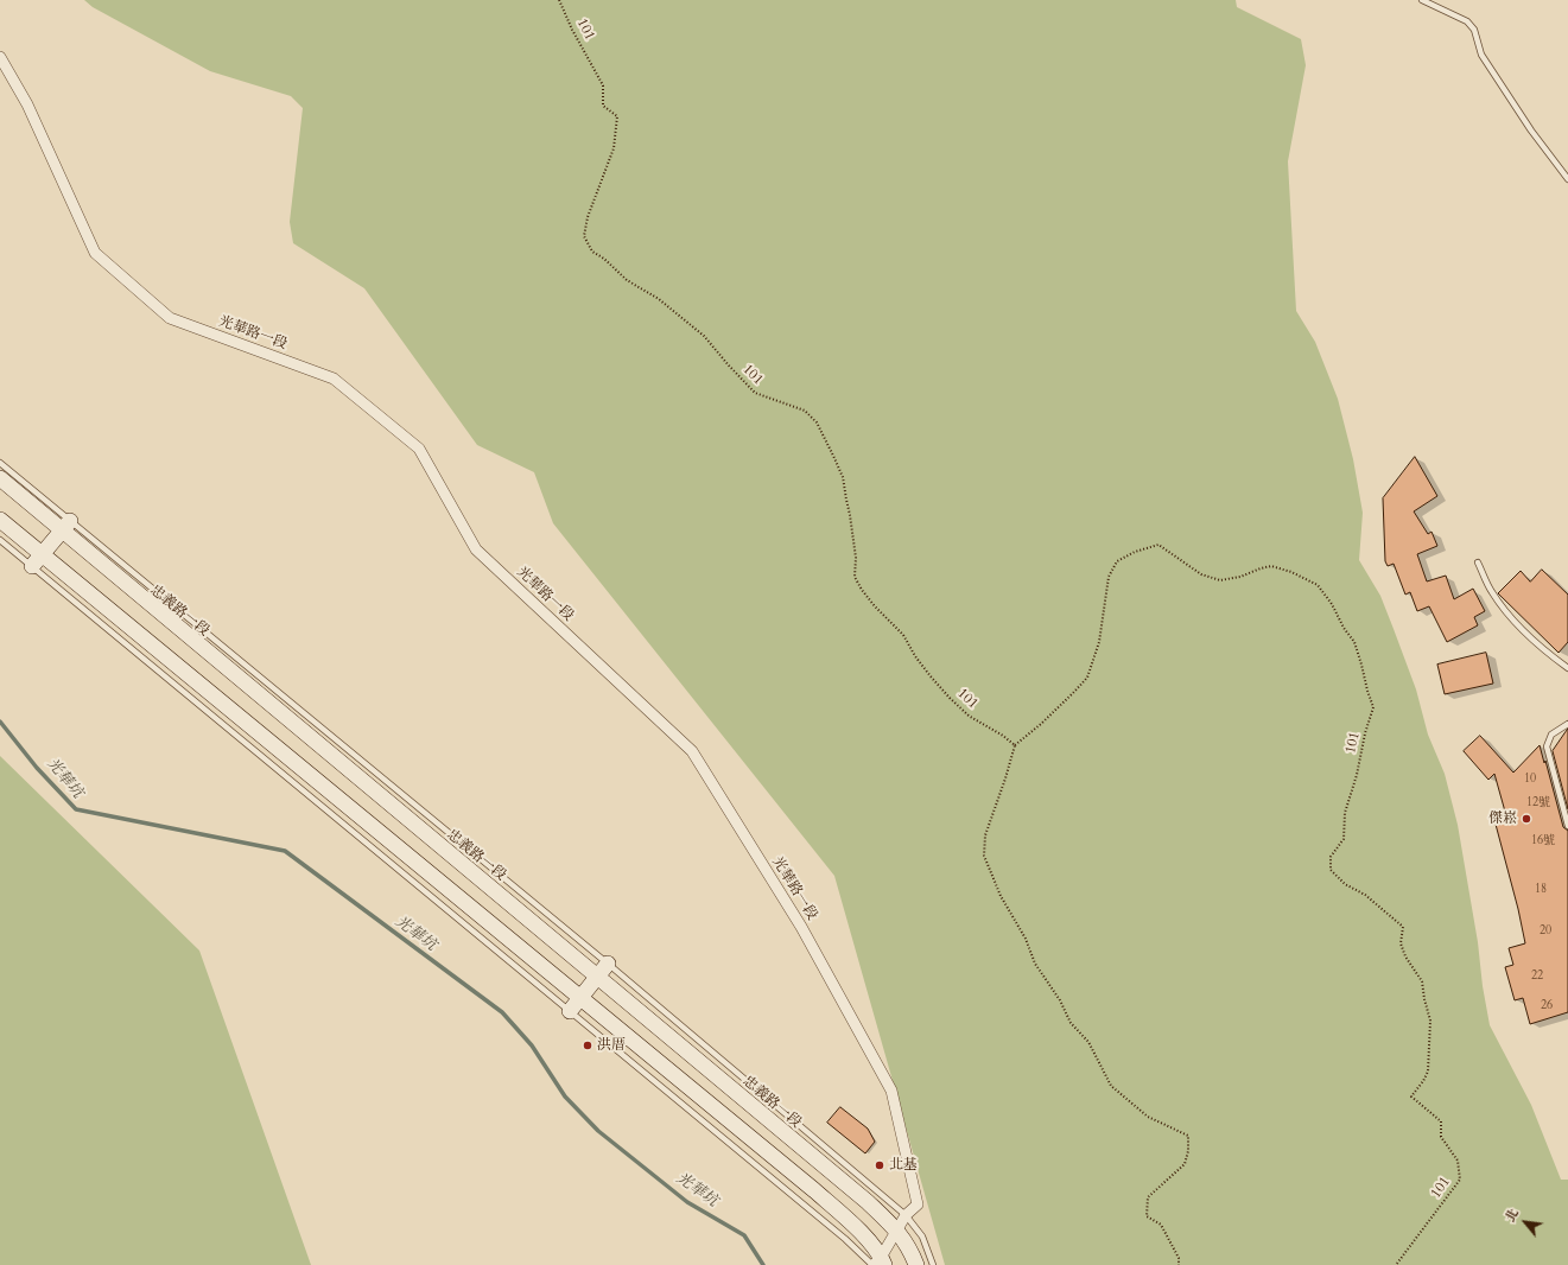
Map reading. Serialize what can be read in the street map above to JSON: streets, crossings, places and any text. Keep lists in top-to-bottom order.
{
  "streets": {
    "main road": ["忠義路一段"],
    "street": ["光華路一段"],
    "path": ["101"]
  },
  "crossings": [
    ["光華路一段", "忠義路一段"]
  ],
  "water": ["光華坑"],
  "places": ["傑崧", "洪厝", "北基"],
  "house_numbers": [
    "10",
    "12號",
    "16號",
    "18",
    "20",
    "22",
    "26"
  ],
  "north": "top left"
}
